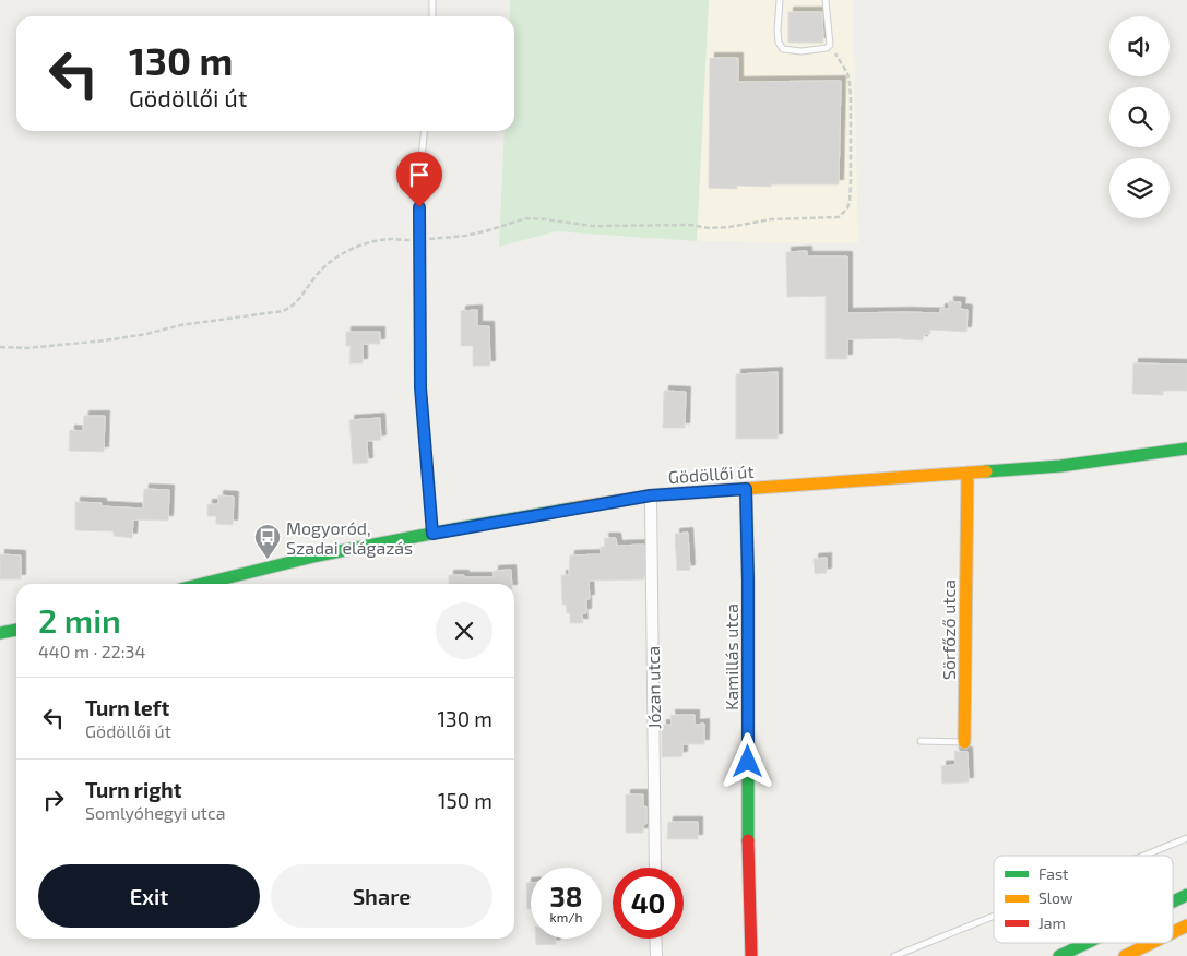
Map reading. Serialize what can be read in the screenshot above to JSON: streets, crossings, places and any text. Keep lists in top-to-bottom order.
{
  "streets": {
    "main road": ["Gödöllői út", "Sörfőző utca", "Kamillás utca"],
    "street": ["Józan utca"]
  },
  "crossings": [
    ["Gödöllői út", "Sörfőző utca"],
    ["Gödöllői út", "Kamillás utca"],
    ["Gödöllői út", "Józan utca"]
  ],
  "places": {
    "bus stop": ["Mogyoród, Szadai elágazás"]
  },
  "legend": ["Fast", "Slow", "Jam"],
  "page": {
    "turn": ["130 m", "Gödöllői út"],
    "heading": ["2 min", "440 m · 22:34"],
    "list": [
      {
        "name": "Turn left",
        "note": "Gödöllői út",
        "value": "130 m"
      },
      {
        "name": "Turn right",
        "note": "Somlyóhegyi utca",
        "value": "150 m"
      }
    ],
    "buttons": ["Exit", "Share"],
    "speed": "38 km/h",
    "limit": "40"
  }
}
